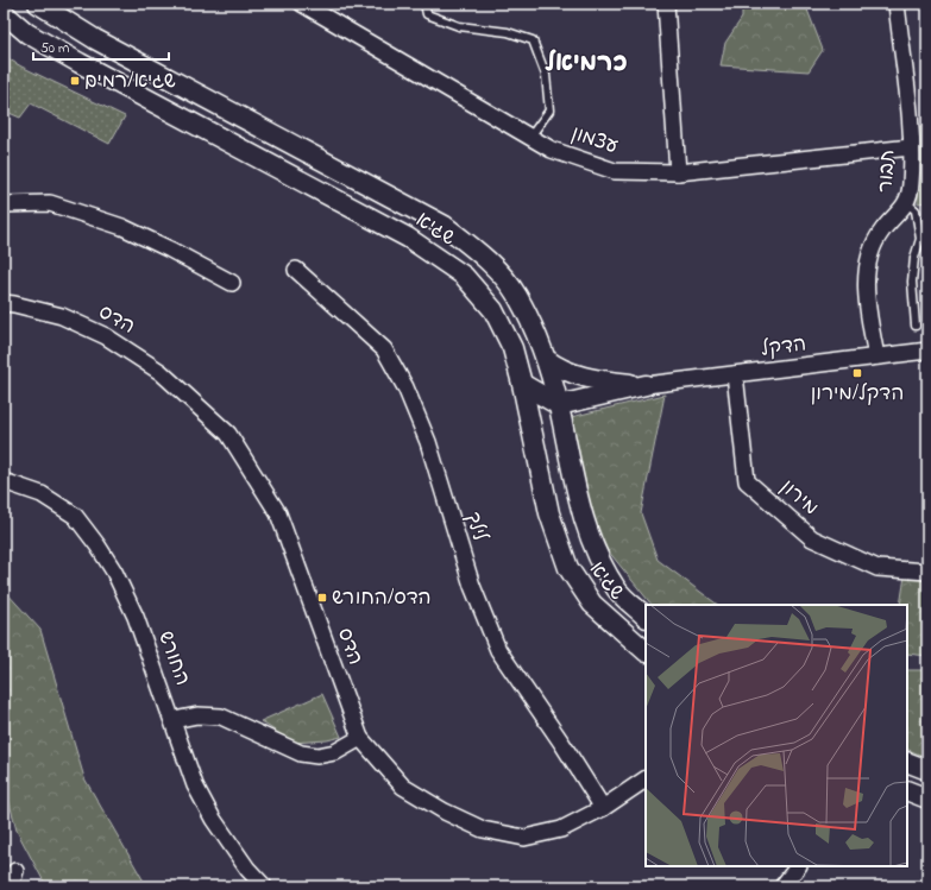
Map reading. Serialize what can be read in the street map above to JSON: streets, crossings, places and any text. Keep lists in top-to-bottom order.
{
  "streets": {
    "street": [
      "עצמון",
      "תבור",
      "שגיא",
      "הדס",
      "הדקל",
      "מירון",
      "לילך",
      "החורש"
    ]
  },
  "crossings": [
    ["עצמון", "תבור"],
    ["תבור", "הדקל"],
    ["הדס", "לילך"],
    ["הדקל", "מירון"]
  ],
  "districts": ["כרמיאל"],
  "places": {
    "transit": ["שגיא/רמים", "הדקל/מירון", "הדס/החורש"]
  },
  "scale_bar": "50 m"
}
